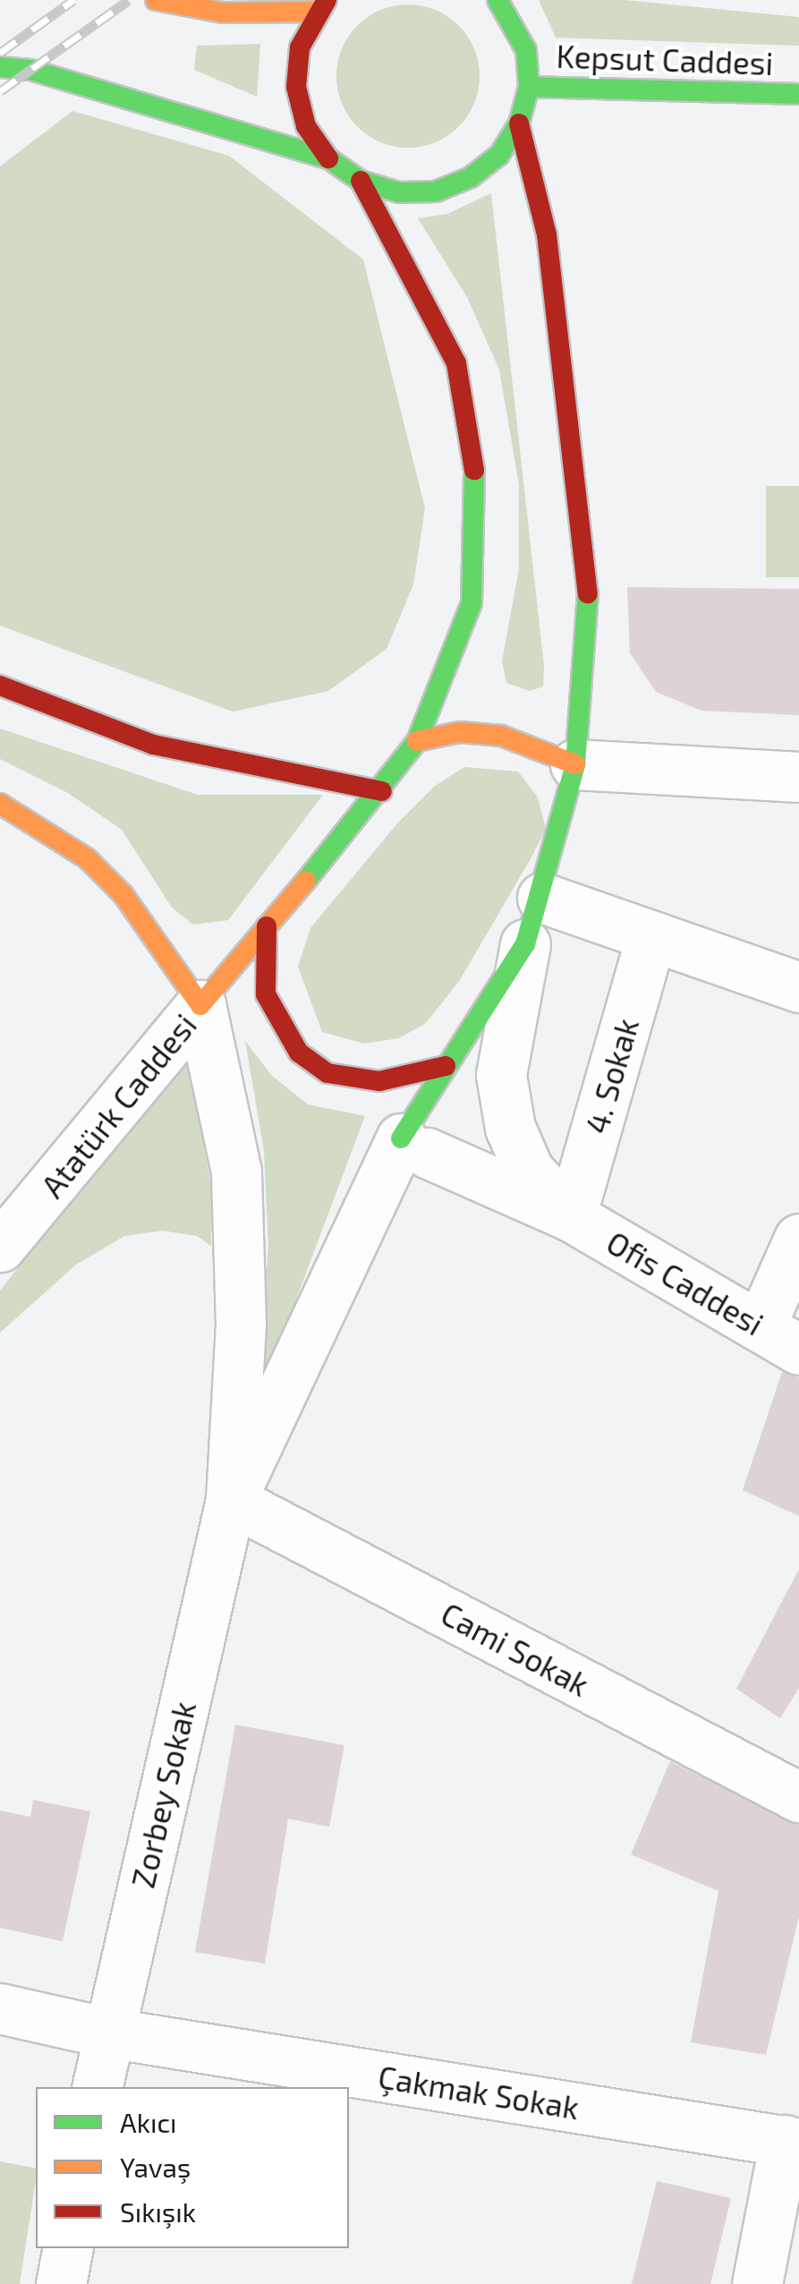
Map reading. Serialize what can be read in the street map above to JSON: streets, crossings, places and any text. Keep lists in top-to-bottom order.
{
  "streets": {
    "main road": ["Kepsut Caddesi"],
    "street": [
      "4. Sokak",
      "Atatürk Caddesi",
      "Ofis Caddesi",
      "Cami Sokak",
      "Zorbey Sokak",
      "Çakmak Sokak"
    ]
  },
  "crossings": [
    ["4. Sokak", "Ofis Caddesi"],
    ["Cami Sokak", "Zorbey Sokak"],
    ["Zorbey Sokak", "Çakmak Sokak"]
  ],
  "legend": ["Akıcı", "Yavaş", "Sıkışık"]
}
